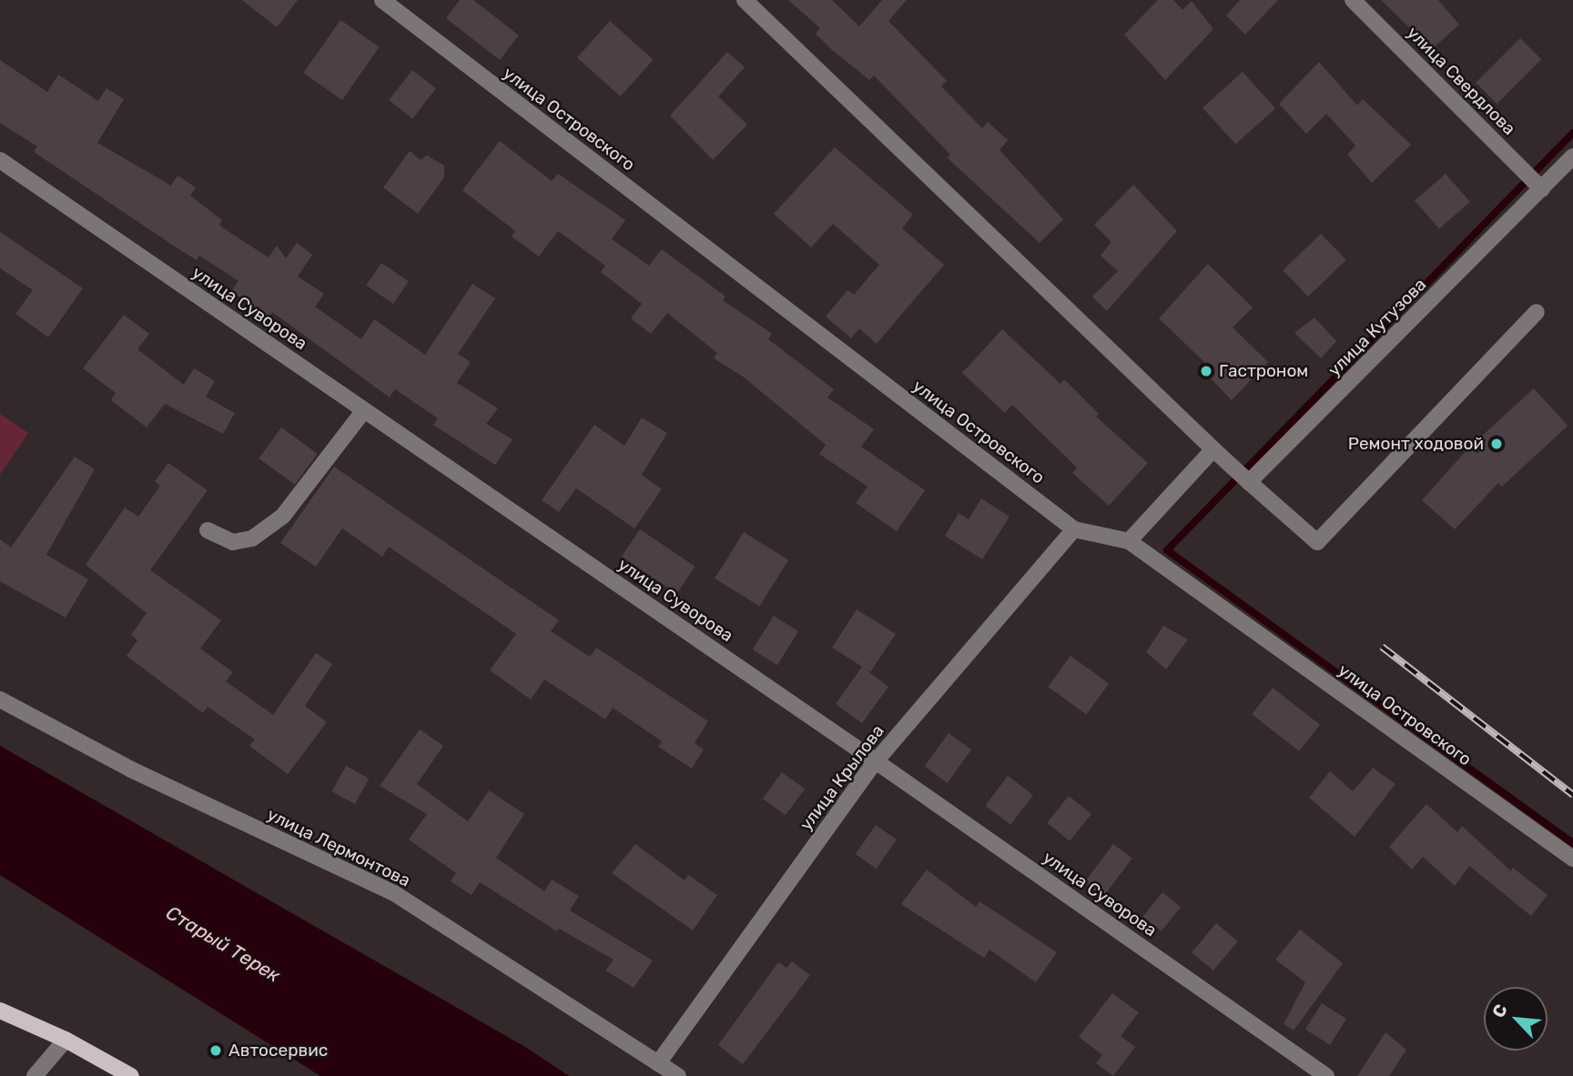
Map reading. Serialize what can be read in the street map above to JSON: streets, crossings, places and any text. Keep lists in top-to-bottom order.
{
  "streets": {
    "street": [
      "улица Свердлова",
      "улица Островского",
      "улица Суворова",
      "улица Кутузова",
      "улица Крылова",
      "улица Лермонтова"
    ]
  },
  "crossings": [
    ["улица Свердлова", "улица Кутузова"],
    ["улица Островского", "улица Крылова"],
    ["улица Суворова", "улица Крылова"],
    ["улица Крылова", "улица Лермонтова"]
  ],
  "water": ["Старый Терек"],
  "places": ["Гастроном", "Ремонт ходовой", "Автосервис"],
  "north": "top left"
}
